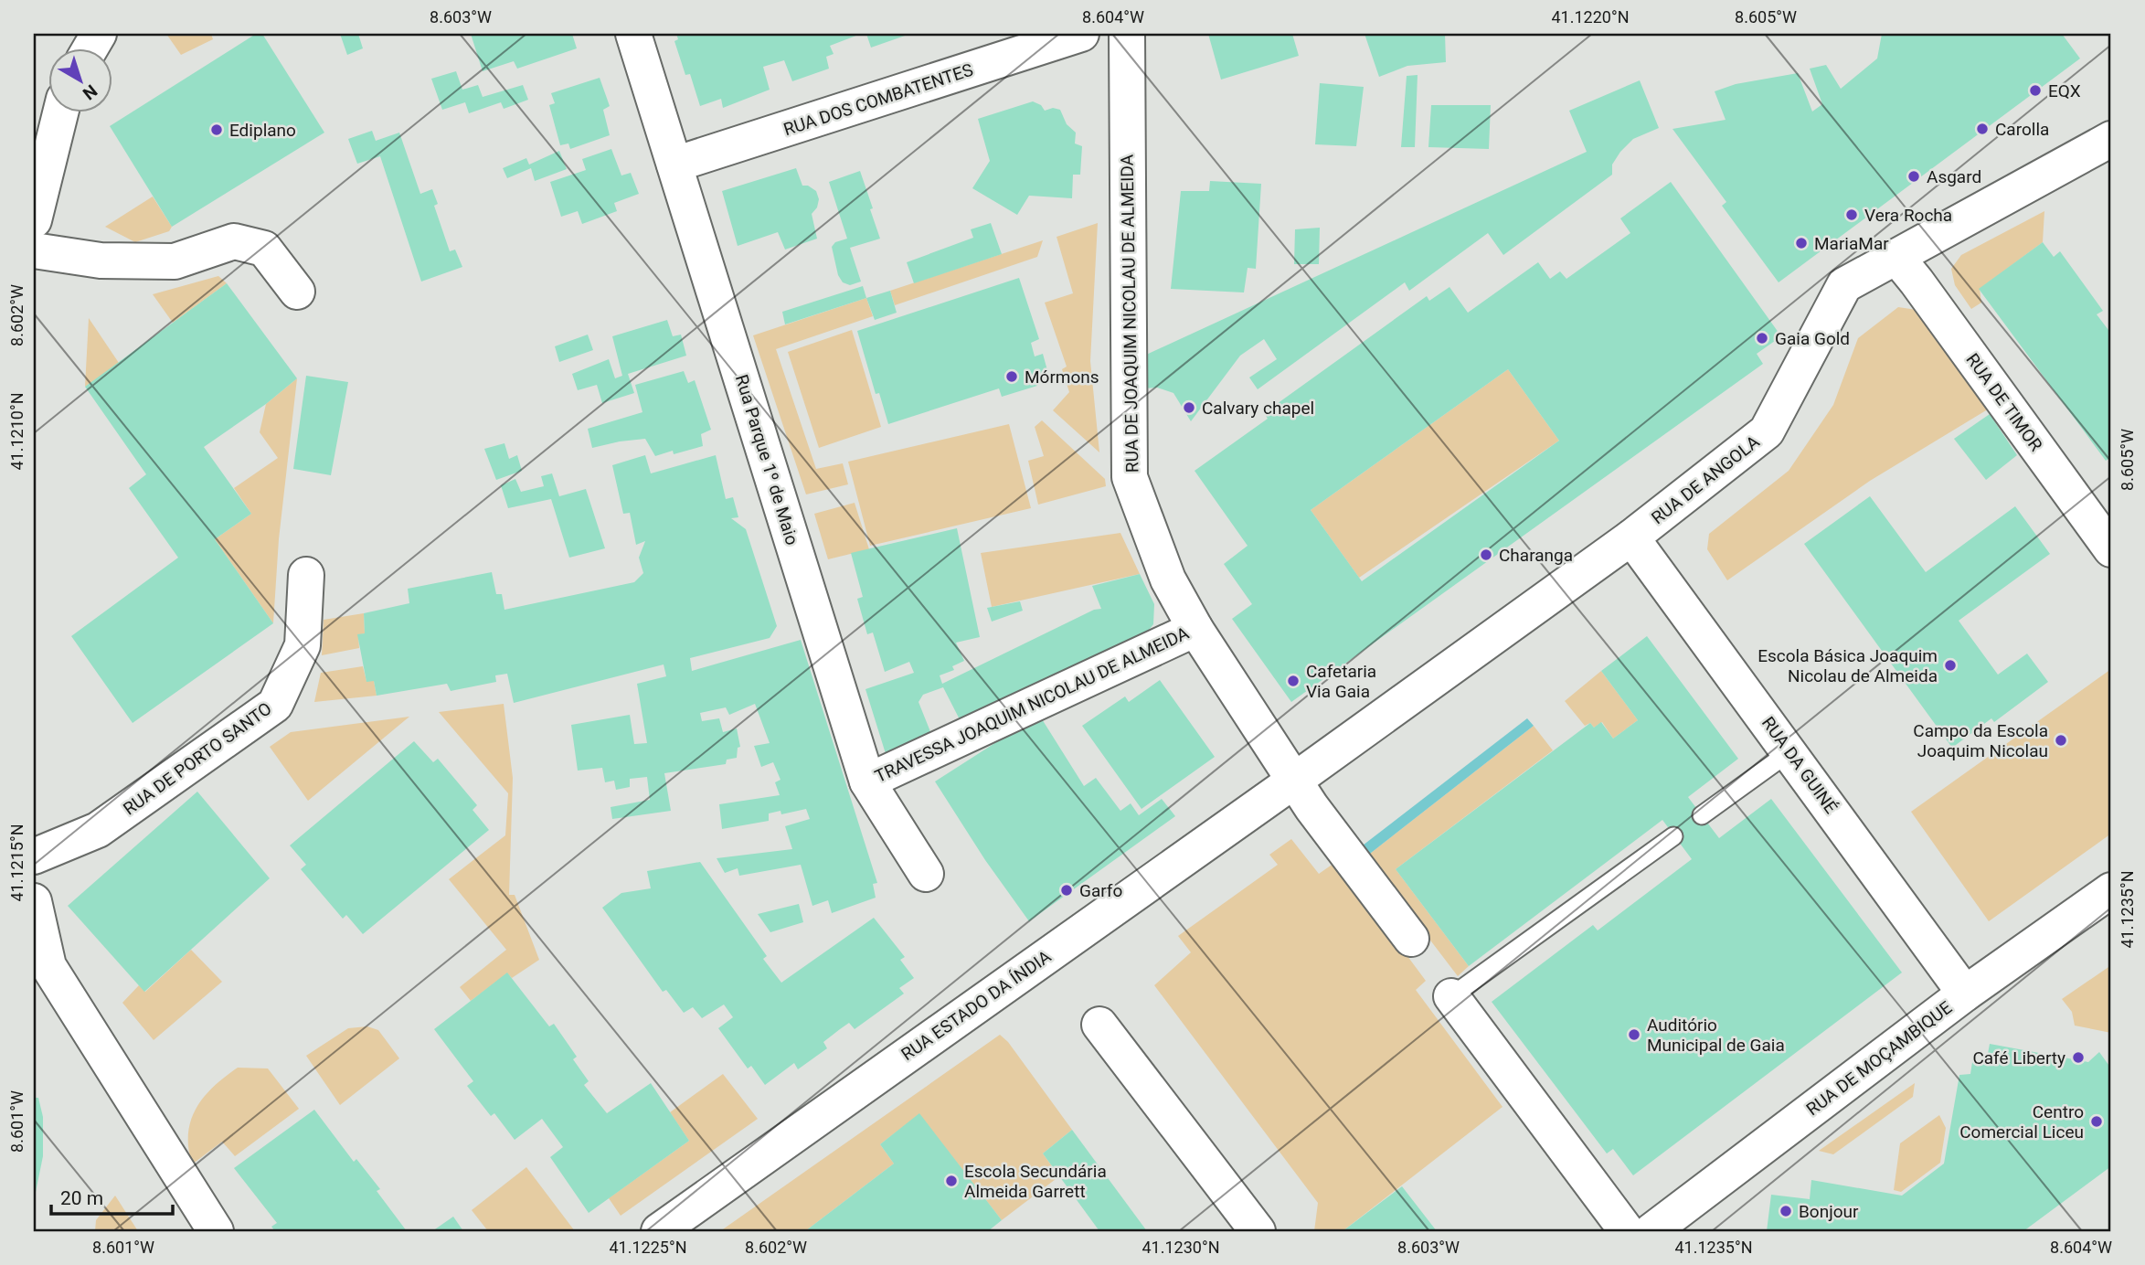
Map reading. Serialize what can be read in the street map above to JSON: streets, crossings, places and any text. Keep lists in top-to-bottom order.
{
  "streets": {
    "street": [
      "RUA DOS COMBATENTES",
      "RUA DE JOAQUIM NICOLAU DE ALMEIDA",
      "RUA DE TIMOR",
      "Rua Parque 1º de Maio",
      "RUA DE ANGOLA",
      "TRAVESSA JOAQUIM NICOLAU DE ALMEIDA",
      "RUA DE PORTO SANTO",
      "RUA DA GUINÉ",
      "RUA ESTADO DA ÍNDIA",
      "RUA DE MOÇAMBIQUE"
    ]
  },
  "crossings": [
    ["RUA DOS COMBATENTES", "Rua Parque 1º de Maio"],
    ["RUA DE JOAQUIM NICOLAU DE ALMEIDA", "RUA DE ANGOLA"],
    ["RUA DE JOAQUIM NICOLAU DE ALMEIDA", "TRAVESSA JOAQUIM NICOLAU DE ALMEIDA"],
    ["RUA DE JOAQUIM NICOLAU DE ALMEIDA", "RUA ESTADO DA ÍNDIA"],
    ["RUA DE TIMOR", "RUA DE ANGOLA"],
    ["Rua Parque 1º de Maio", "TRAVESSA JOAQUIM NICOLAU DE ALMEIDA"],
    ["RUA DE ANGOLA", "RUA DA GUINÉ"],
    ["RUA DE ANGOLA", "RUA ESTADO DA ÍNDIA"],
    ["RUA DA GUINÉ", "RUA DE MOÇAMBIQUE"]
  ],
  "places": [
    "EQX",
    "Carolla",
    "Ediplano",
    "Asgard",
    "Vera Rocha",
    "MariaMar",
    "Gaia Gold",
    "Mórmons",
    "Calvary chapel",
    "Charanga",
    "Escola Básica Joaquim Nicolau de Almeida",
    "Cafetaria Via Gaia",
    "Campo da Escola Joaquim Nicolau",
    "Garfo",
    "Auditório Municipal de Gaia",
    "Café Liberty",
    "Centro Comercial Liceu",
    "Escola Secundária Almeida Garrett",
    "Bonjour"
  ],
  "scale_bar": "20 m",
  "north": "bottom right",
  "coordinates": [
    "8.603°W",
    "8.604°W",
    "41.1220°N",
    "8.605°W",
    "8.602°W",
    "41.1210°N",
    "41.1215°N",
    "41.1235°N",
    "8.601°W",
    "41.1225°N",
    "41.1230°N"
  ]
}
